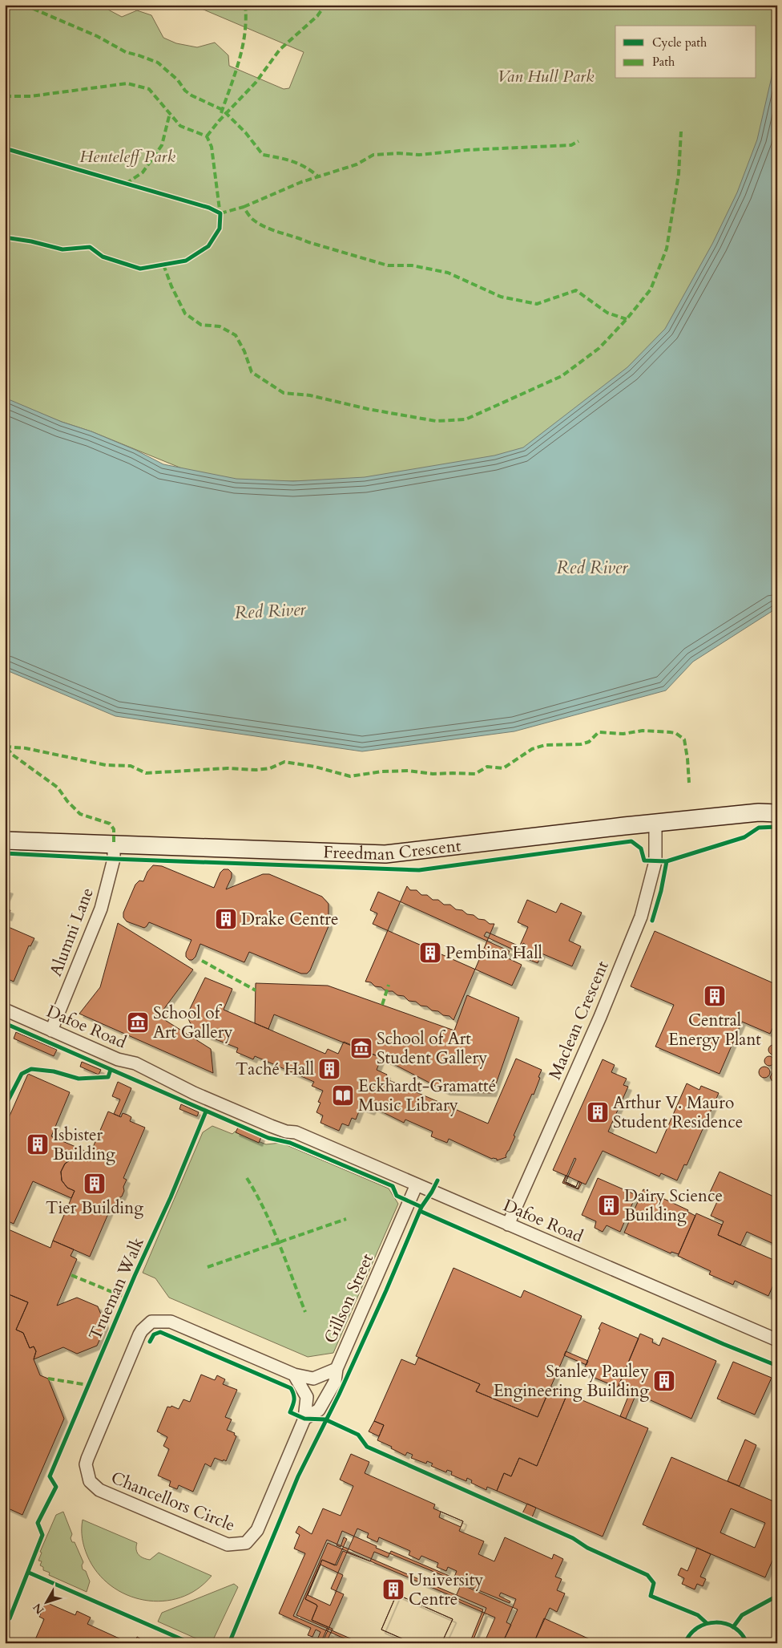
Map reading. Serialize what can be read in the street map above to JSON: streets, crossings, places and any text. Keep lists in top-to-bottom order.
{
  "streets": {
    "street": [
      "Freedman Crescent",
      "Alumni Lane",
      "Maclean Crescent",
      "Dafoe Road",
      "Gillson Street",
      "Chancellors Circle"
    ],
    "cycle path": ["Trueman Walk"]
  },
  "crossings": [
    ["Freedman Crescent", "Alumni Lane"],
    ["Freedman Crescent", "Maclean Crescent"],
    ["Alumni Lane", "Dafoe Road"],
    ["Maclean Crescent", "Dafoe Road"],
    ["Dafoe Road", "Gillson Street"],
    ["Gillson Street", "Chancellors Circle"]
  ],
  "water": ["Red River"],
  "parks": ["Van Hull Park", "Henteleff Park"],
  "places": {
    "building": [
      "Drake Centre",
      "Pembina Hall",
      "Central Energy Plant",
      "Taché Hall",
      "Arthur V. Mauro Student Residence",
      "Isbister Building",
      "Tier Building",
      "Dairy Science Building",
      "Stanley Pauley Engineering Building",
      "University Centre"
    ],
    "museum": ["School of Art Gallery", "School of Art Student Gallery"],
    "library": ["Eckhardt-Gramatté Music Library"]
  },
  "legend": ["Cycle path", "Path"],
  "north": "bottom left"
}
